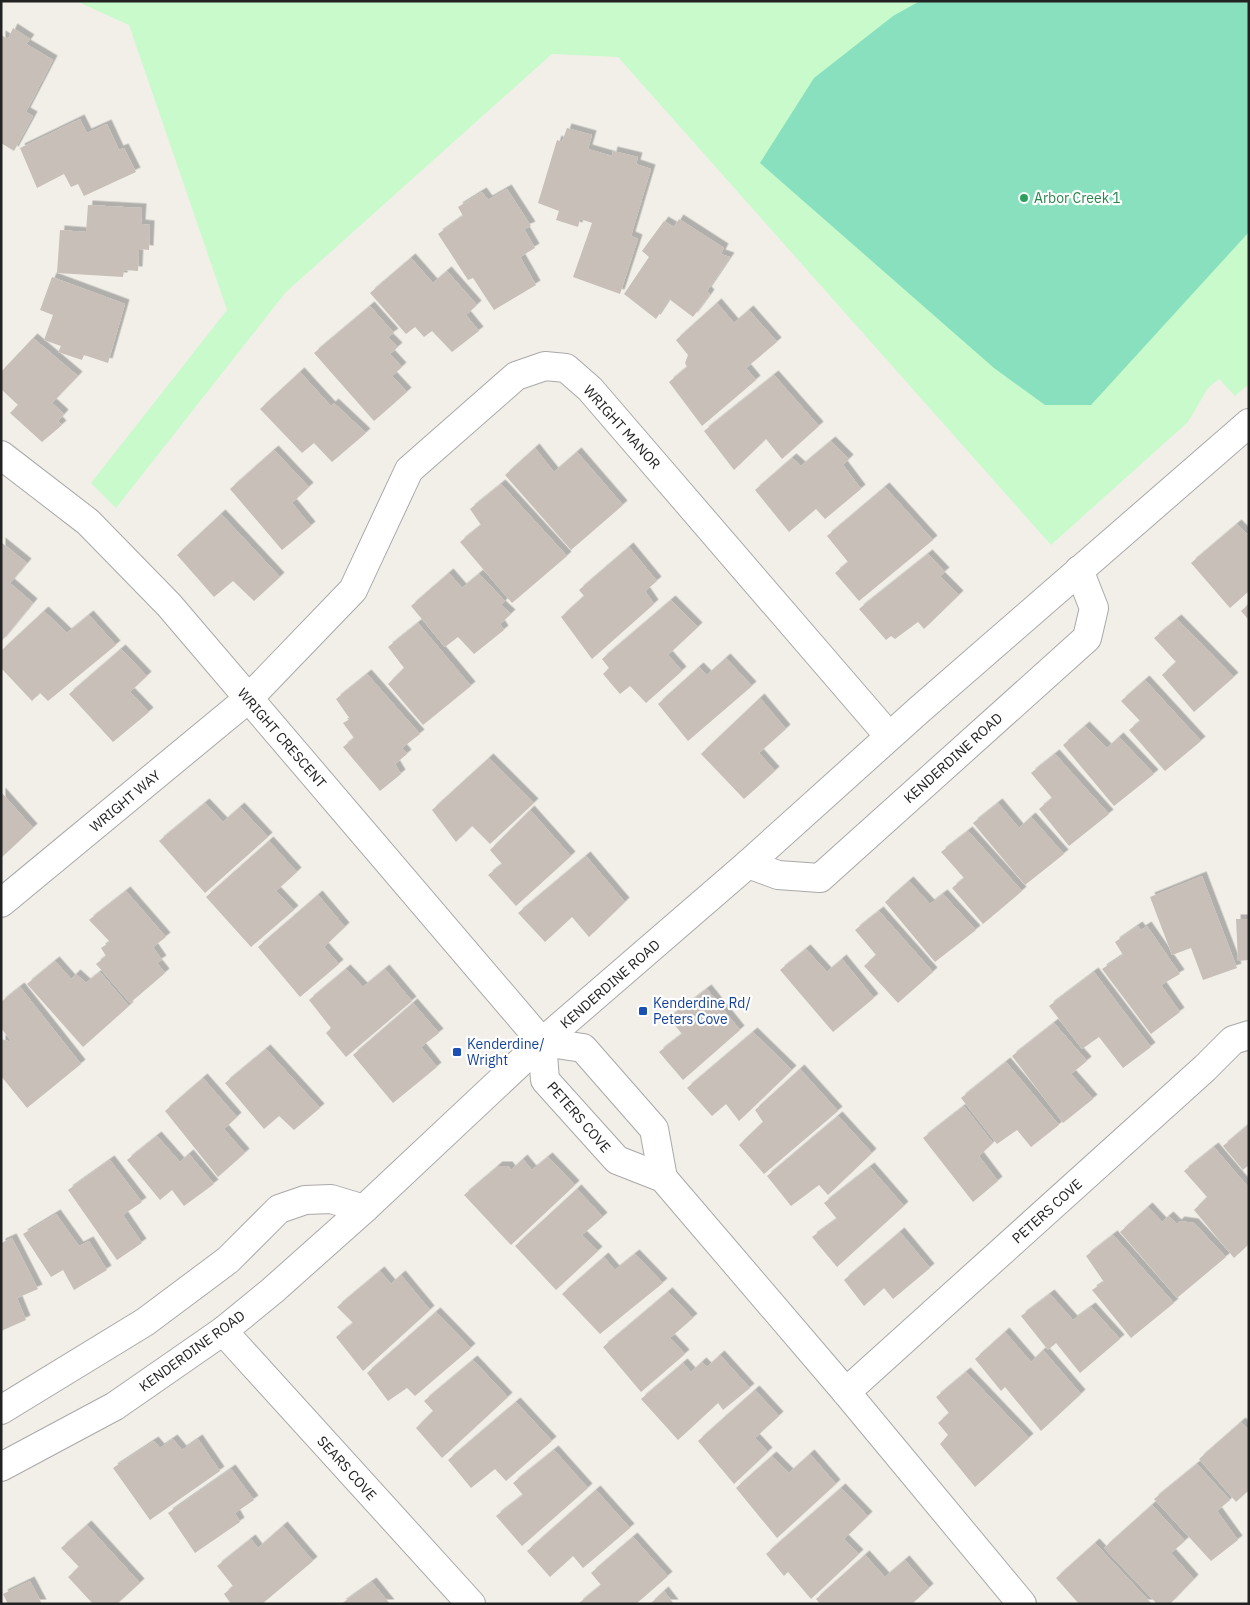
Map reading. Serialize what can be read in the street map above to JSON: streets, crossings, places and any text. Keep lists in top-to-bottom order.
{
  "streets": {
    "street": [
      "WRIGHT MANOR",
      "WRIGHT CRESCENT",
      "KENDERDINE ROAD",
      "WRIGHT WAY",
      "PETERS COVE",
      "SEARS COVE"
    ]
  },
  "crossings": [
    ["WRIGHT MANOR", "WRIGHT CRESCENT"],
    ["WRIGHT MANOR", "KENDERDINE ROAD"],
    ["WRIGHT MANOR", "WRIGHT WAY"],
    ["WRIGHT CRESCENT", "KENDERDINE ROAD"],
    ["WRIGHT CRESCENT", "WRIGHT WAY"],
    ["WRIGHT CRESCENT", "PETERS COVE"],
    ["KENDERDINE ROAD", "PETERS COVE"],
    ["KENDERDINE ROAD", "SEARS COVE"]
  ],
  "places": {
    "other": ["Arbor Creek 1"],
    "transit": ["Kenderdine Rd/ Peters Cove", "Kenderdine/ Wright"]
  }
}
